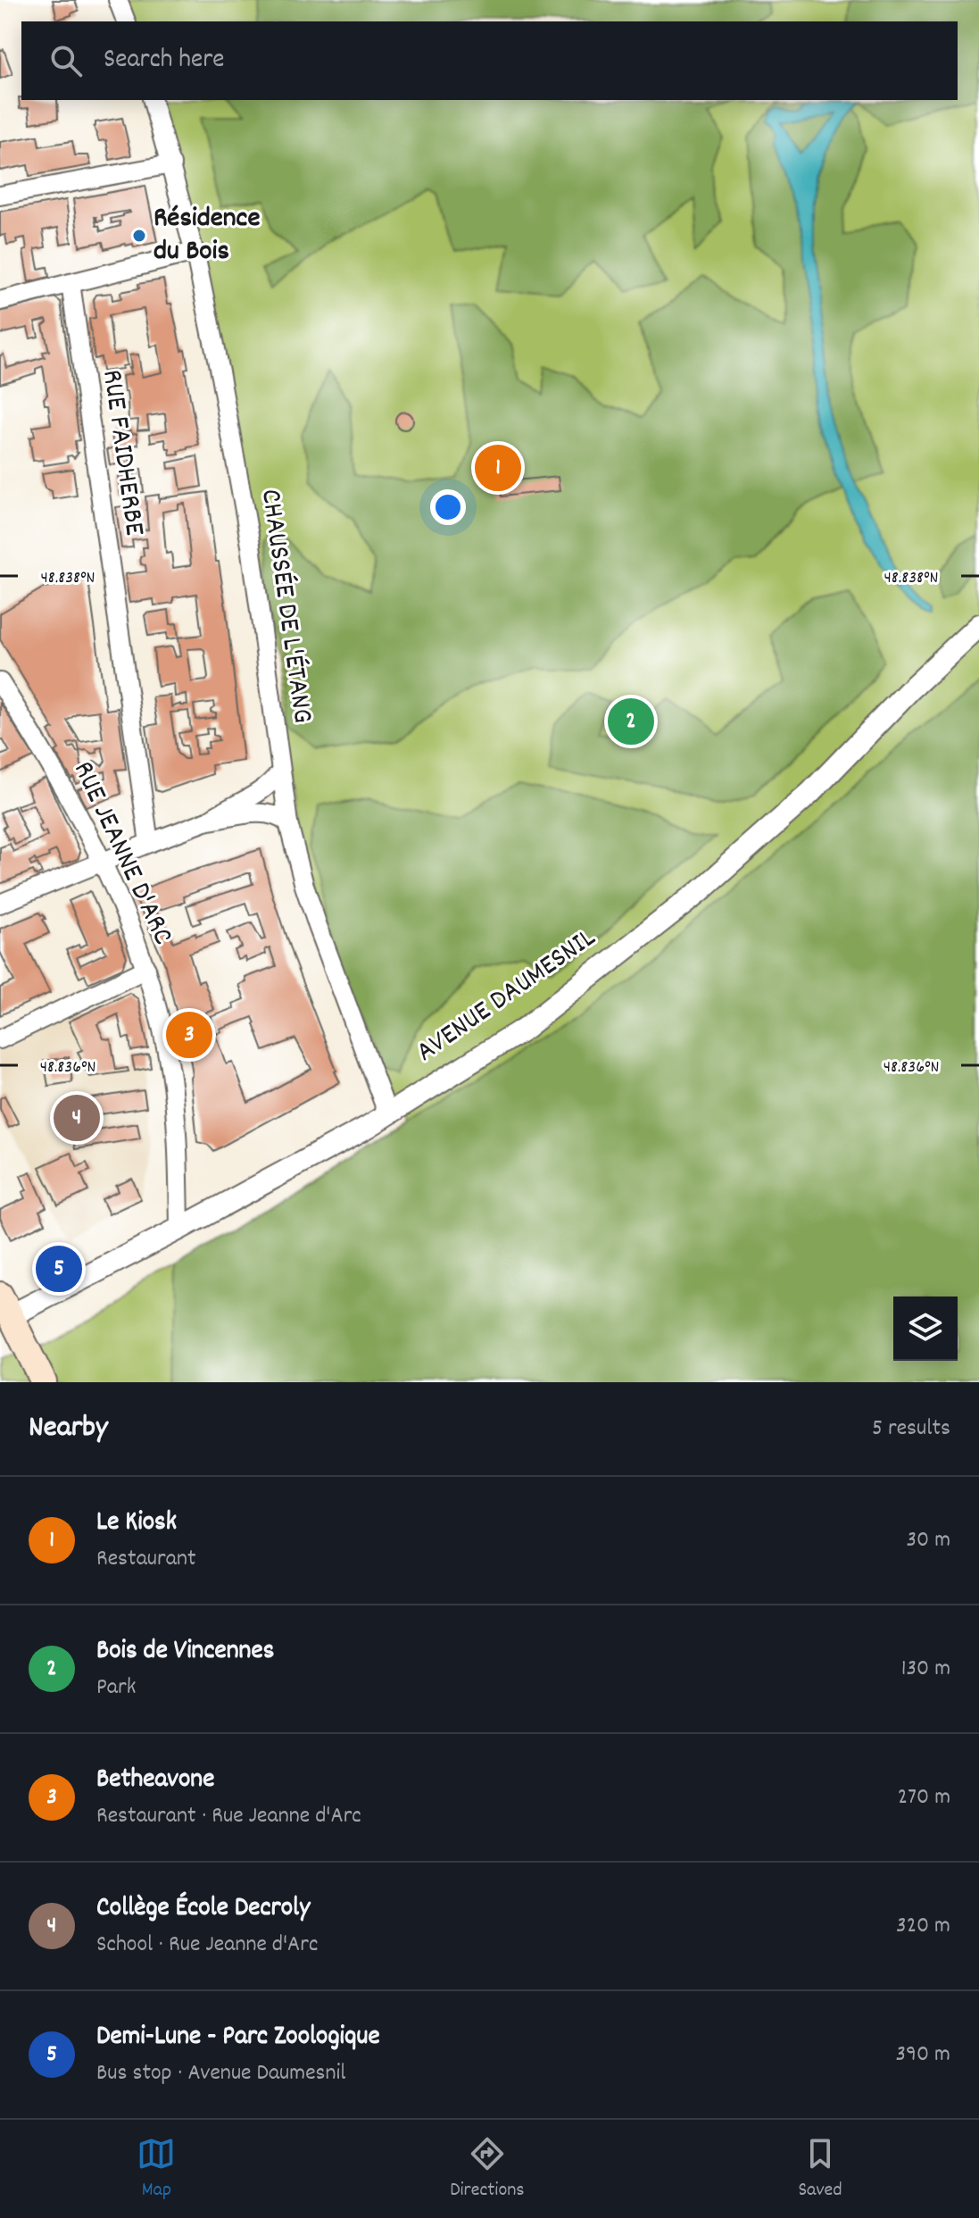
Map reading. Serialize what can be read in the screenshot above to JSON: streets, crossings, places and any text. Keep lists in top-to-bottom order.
{
  "streets": {
    "street": [
      "RUE FAIDHERBE",
      "CHAUSSÉE DE L'ÉTANG",
      "RUE JEANNE D'ARC",
      "AVENUE DAUMESNIL"
    ]
  },
  "crossings": [
    ["CHAUSSÉE DE L'ÉTANG", "AVENUE DAUMESNIL"],
    ["RUE JEANNE D'ARC", "AVENUE DAUMESNIL"]
  ],
  "places": ["Résidence du Bois"],
  "page": {
    "search": "Search here",
    "pins": [
      "1",
      "2",
      "3",
      "4",
      "5"
    ],
    "heading": ["Nearby", "5 results"],
    "list": [
      {
        "mark": "1",
        "name": "Le Kiosk",
        "note": "Restaurant",
        "value": "30 m"
      },
      {
        "mark": "2",
        "name": "Bois de Vincennes",
        "note": "Park",
        "value": "130 m"
      },
      {
        "mark": "3",
        "name": "Betheavone",
        "note": "Restaurant · Rue Jeanne d'Arc",
        "value": "270 m"
      },
      {
        "mark": "4",
        "name": "Collège École Decroly",
        "note": "School · Rue Jeanne d'Arc",
        "value": "320 m"
      },
      {
        "mark": "5",
        "name": "Demi-Lune - Parc Zoologique",
        "note": "Bus stop · Avenue Daumesnil",
        "value": "390 m"
      }
    ],
    "nav": ["Map", "Directions", "Saved"]
  },
  "coordinates": ["48.838°N", "48.836°N"]
}
